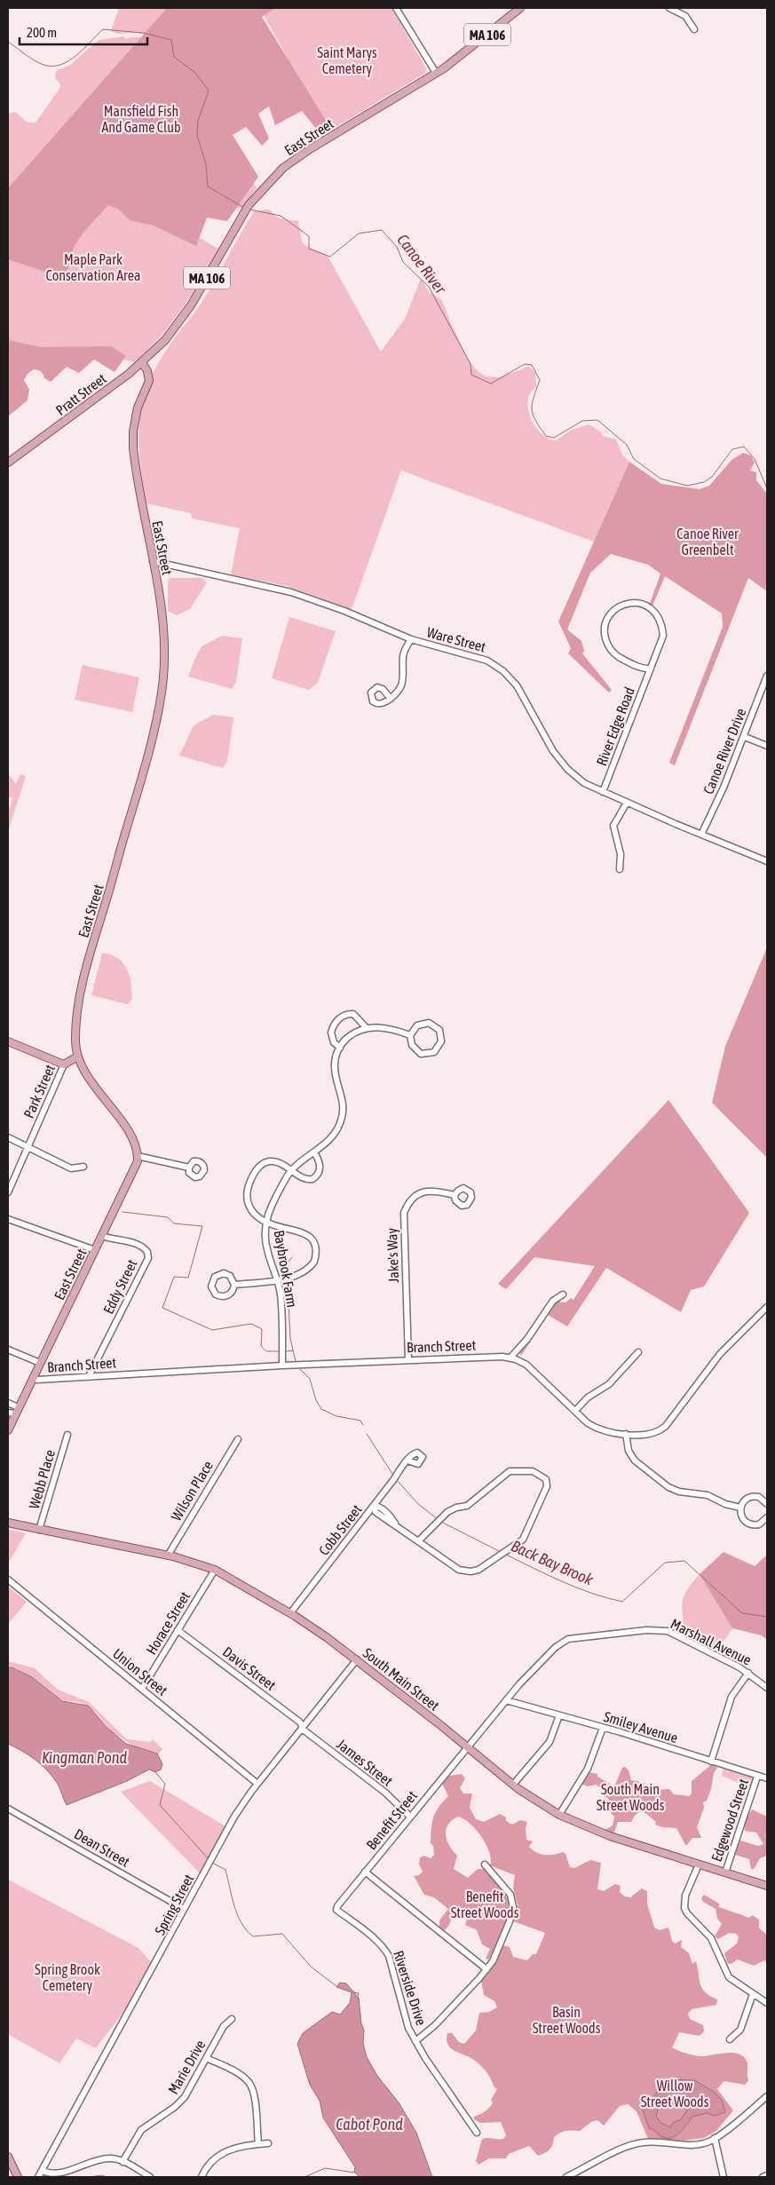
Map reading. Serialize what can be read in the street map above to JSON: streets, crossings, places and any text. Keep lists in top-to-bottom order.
{
  "streets": {
    "main road": [
      "MA 106",
      "East Street",
      "Pratt Street",
      "Park Street",
      "South Main Street"
    ],
    "street": [
      "Ware Street",
      "River Edge Road",
      "Canoe River Drive",
      "Jake's Way",
      "Baybrook Farm",
      "Eddy Street",
      "Branch Street",
      "Webb Place",
      "Wilson Place",
      "Cobb Street",
      "Horace Street",
      "Marshall Avenue",
      "Davis Street",
      "Union Street",
      "Smiley Avenue",
      "James Street",
      "Benefit Street",
      "Edgewood Street",
      "Dean Street",
      "Spring Street",
      "Riverside Drive",
      "Marie Drive"
    ]
  },
  "crossings": [
    ["East Street", "Pratt Street"],
    ["East Street", "Ware Street"],
    ["East Street", "Park Street"],
    ["East Street", "Eddy Street"],
    ["East Street", "Branch Street"],
    ["Ware Street", "River Edge Road"],
    ["Ware Street", "Canoe River Drive"],
    ["Jake's Way", "Branch Street"],
    ["Baybrook Farm", "Branch Street"],
    ["Eddy Street", "Branch Street"],
    ["Webb Place", "South Main Street"],
    ["Wilson Place", "South Main Street"],
    ["Cobb Street", "South Main Street"],
    ["Horace Street", "Davis Street"],
    ["Horace Street", "Union Street"],
    ["Horace Street", "South Main Street"],
    ["Marshall Avenue", "South Main Street"],
    ["Marshall Avenue", "Smiley Avenue"],
    ["Marshall Avenue", "Benefit Street"],
    ["Davis Street", "James Street"],
    ["Davis Street", "Spring Street"],
    ["Union Street", "Spring Street"],
    ["South Main Street", "Benefit Street"],
    ["South Main Street", "Edgewood Street"],
    ["South Main Street", "Spring Street"],
    ["Smiley Avenue", "Edgewood Street"],
    ["James Street", "Benefit Street"],
    ["James Street", "Spring Street"],
    ["Benefit Street", "Riverside Drive"],
    ["Dean Street", "Spring Street"]
  ],
  "water": [
    "Canoe River",
    "Back Bay Brook",
    "Kingman Pond",
    "Cabot Pond"
  ],
  "parks": [
    "Saint Marys Cemetery",
    "Mansfield Fish And Game Club",
    "Maple Park Conservation Area",
    "Canoe River Greenbelt",
    "South Main Street Woods",
    "Benefit Street Woods",
    "Spring Brook Cemetery",
    "Basin Street Woods",
    "Willow Street Woods"
  ],
  "scale_bar": "200 m"
}
